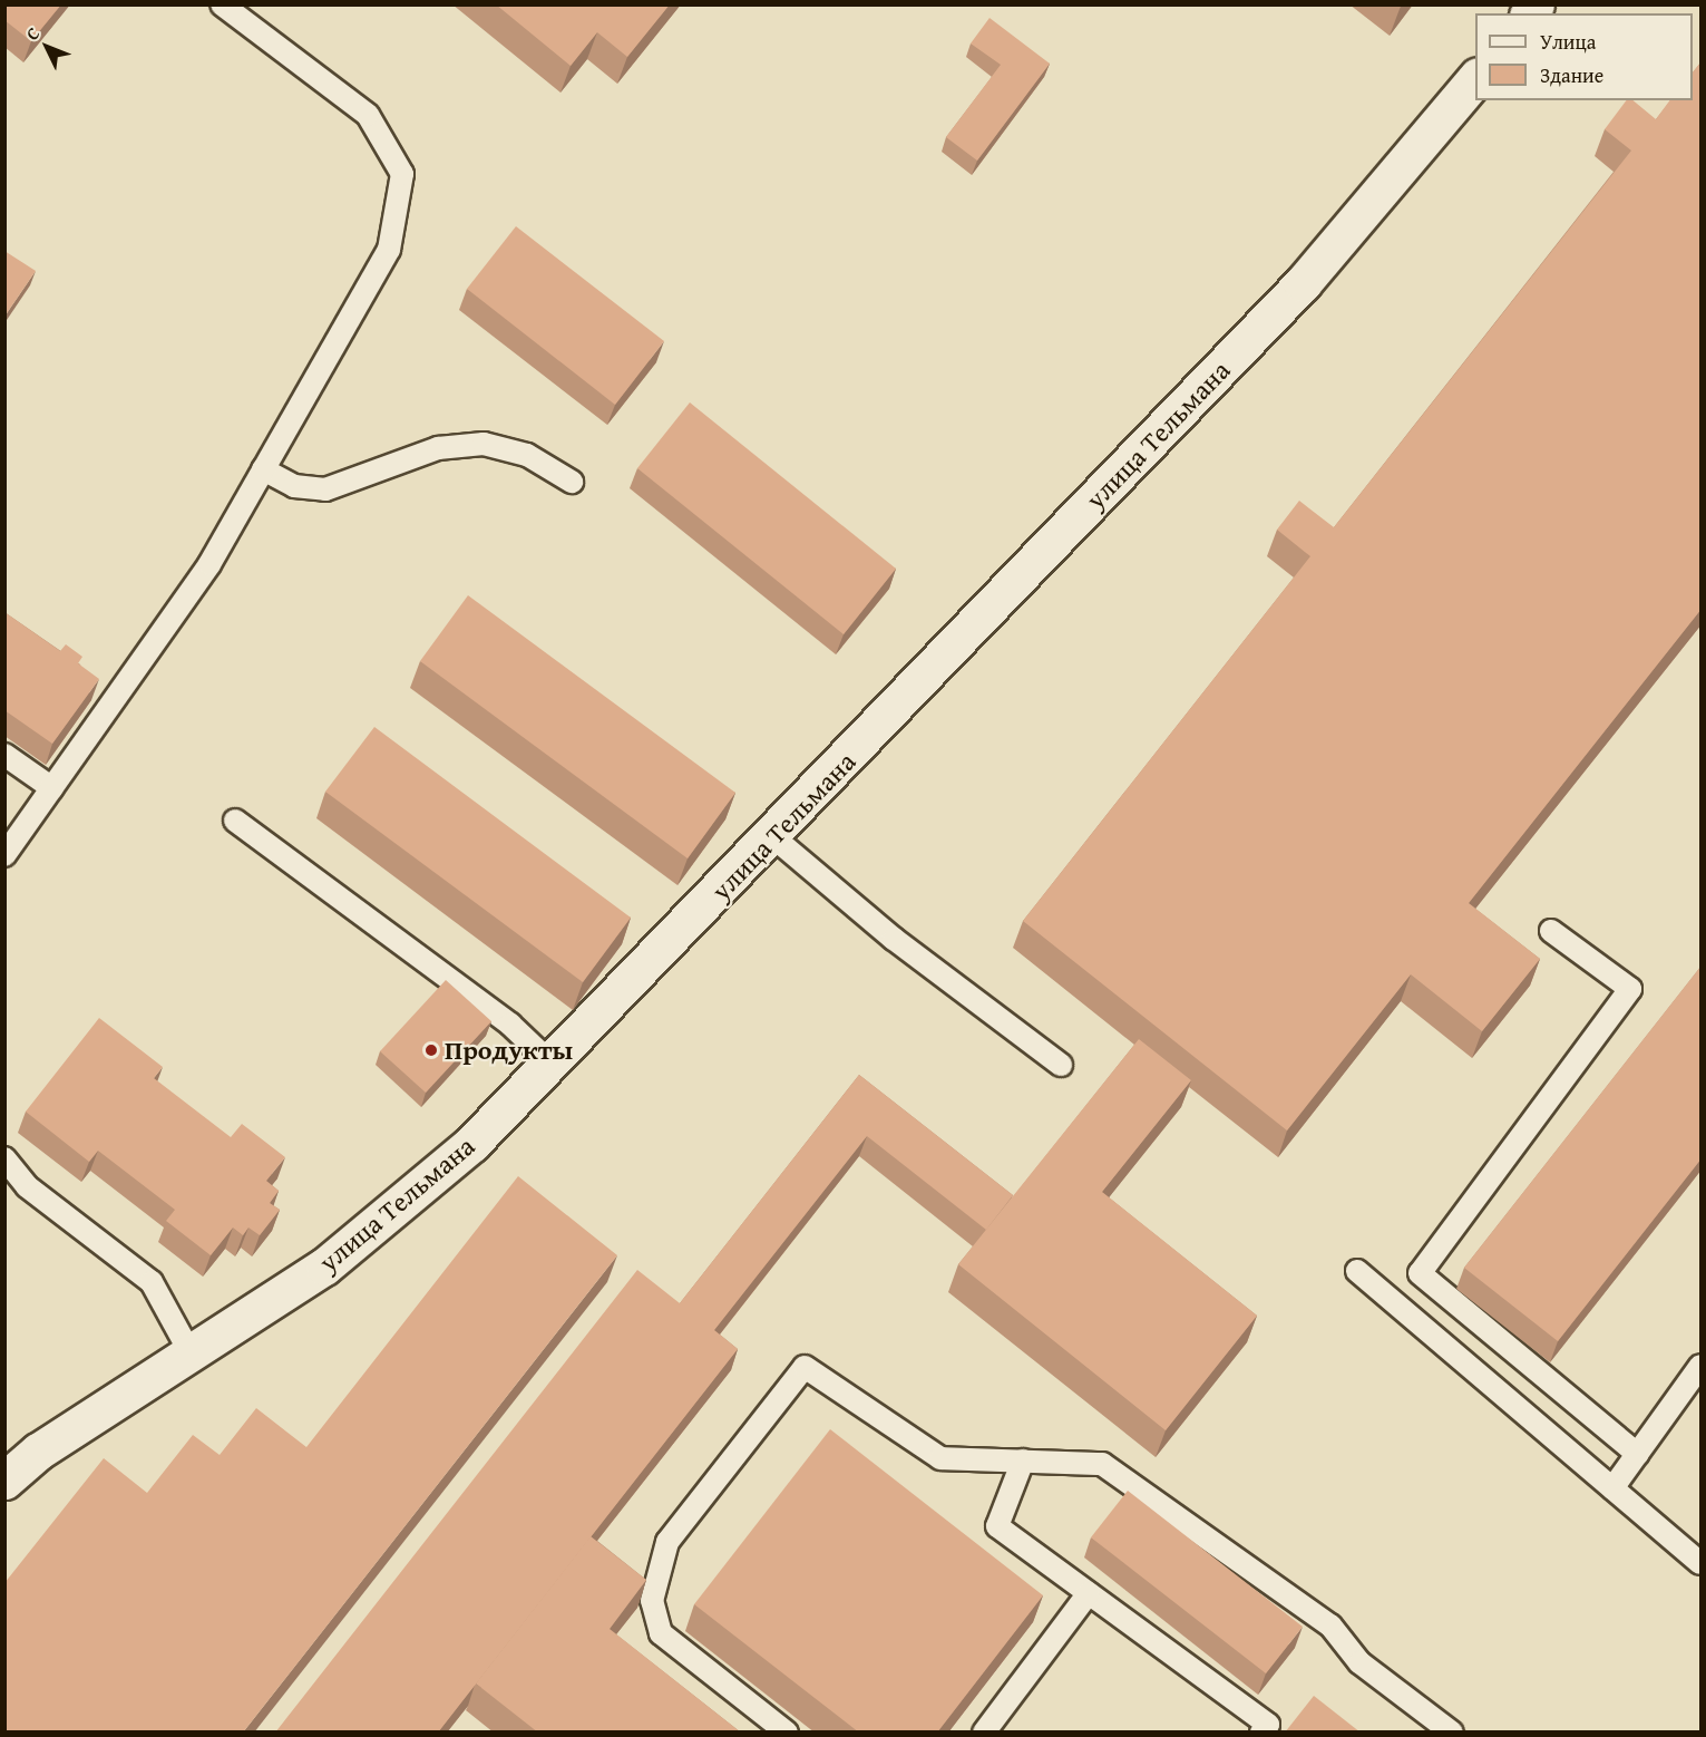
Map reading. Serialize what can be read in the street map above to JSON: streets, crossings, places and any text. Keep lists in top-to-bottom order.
{
  "streets": {
    "street": ["улица Тельмана"]
  },
  "places": ["Продукты"],
  "legend": ["Улица", "Здание"],
  "north": "top left"
}
